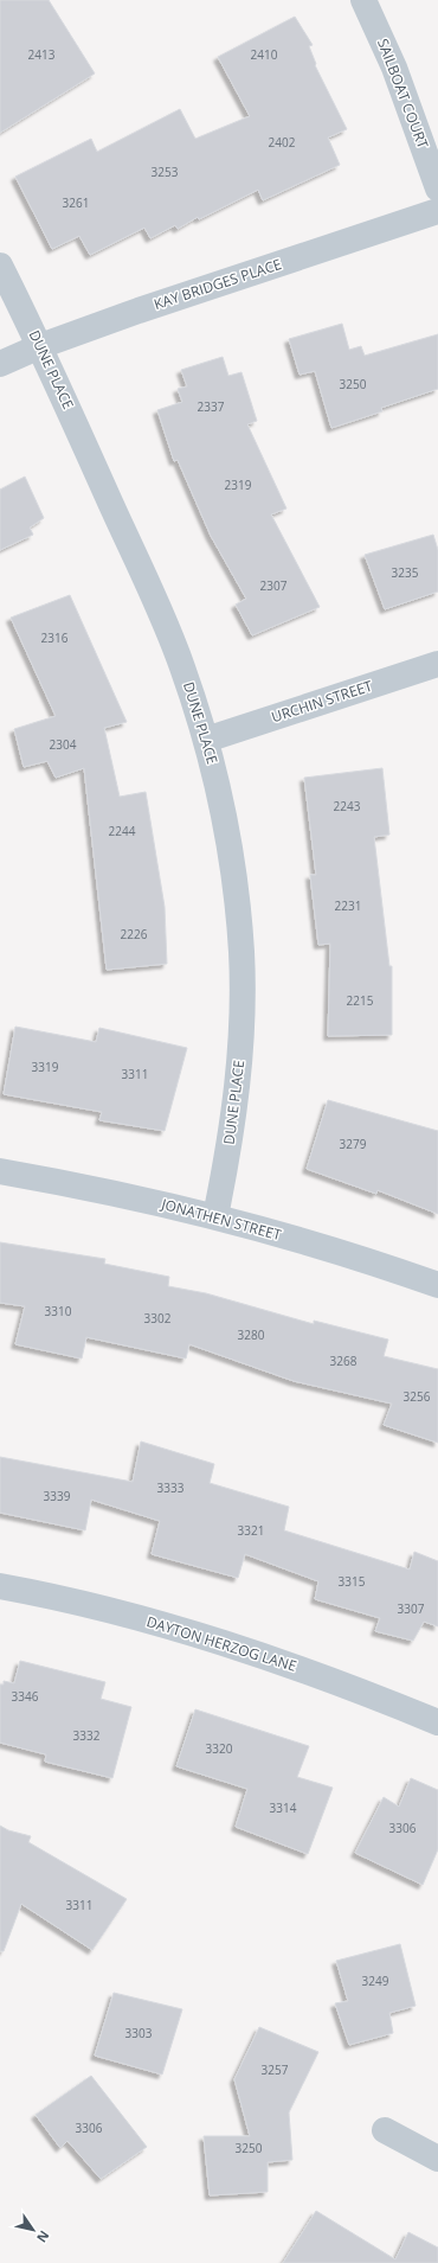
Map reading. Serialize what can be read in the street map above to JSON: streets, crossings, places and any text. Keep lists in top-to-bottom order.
{
  "streets": {
    "street": [
      "SAILBOAT COURT",
      "KAY BRIDGES PLACE",
      "DUNE PLACE",
      "URCHIN STREET",
      "JONATHEN STREET",
      "DAYTON HERZOG LANE"
    ]
  },
  "crossings": [
    ["KAY BRIDGES PLACE", "DUNE PLACE"],
    ["DUNE PLACE", "URCHIN STREET"],
    ["DUNE PLACE", "JONATHEN STREET"]
  ],
  "house_numbers": [
    "2413",
    "2410",
    "2402",
    "3253",
    "3261",
    "3250",
    "2337",
    "2319",
    "3235",
    "2307",
    "2316",
    "2304",
    "2243",
    "2244",
    "2231",
    "2226",
    "2215",
    "3319",
    "3311",
    "3279",
    "3310",
    "3302",
    "3280",
    "3268",
    "3256",
    "3333",
    "3339",
    "3321",
    "3315",
    "3307",
    "3346",
    "3332",
    "3320",
    "3314",
    "3306",
    "3311",
    "3249",
    "3303",
    "3257",
    "3306",
    "3250"
  ],
  "north": "bottom right"
}
